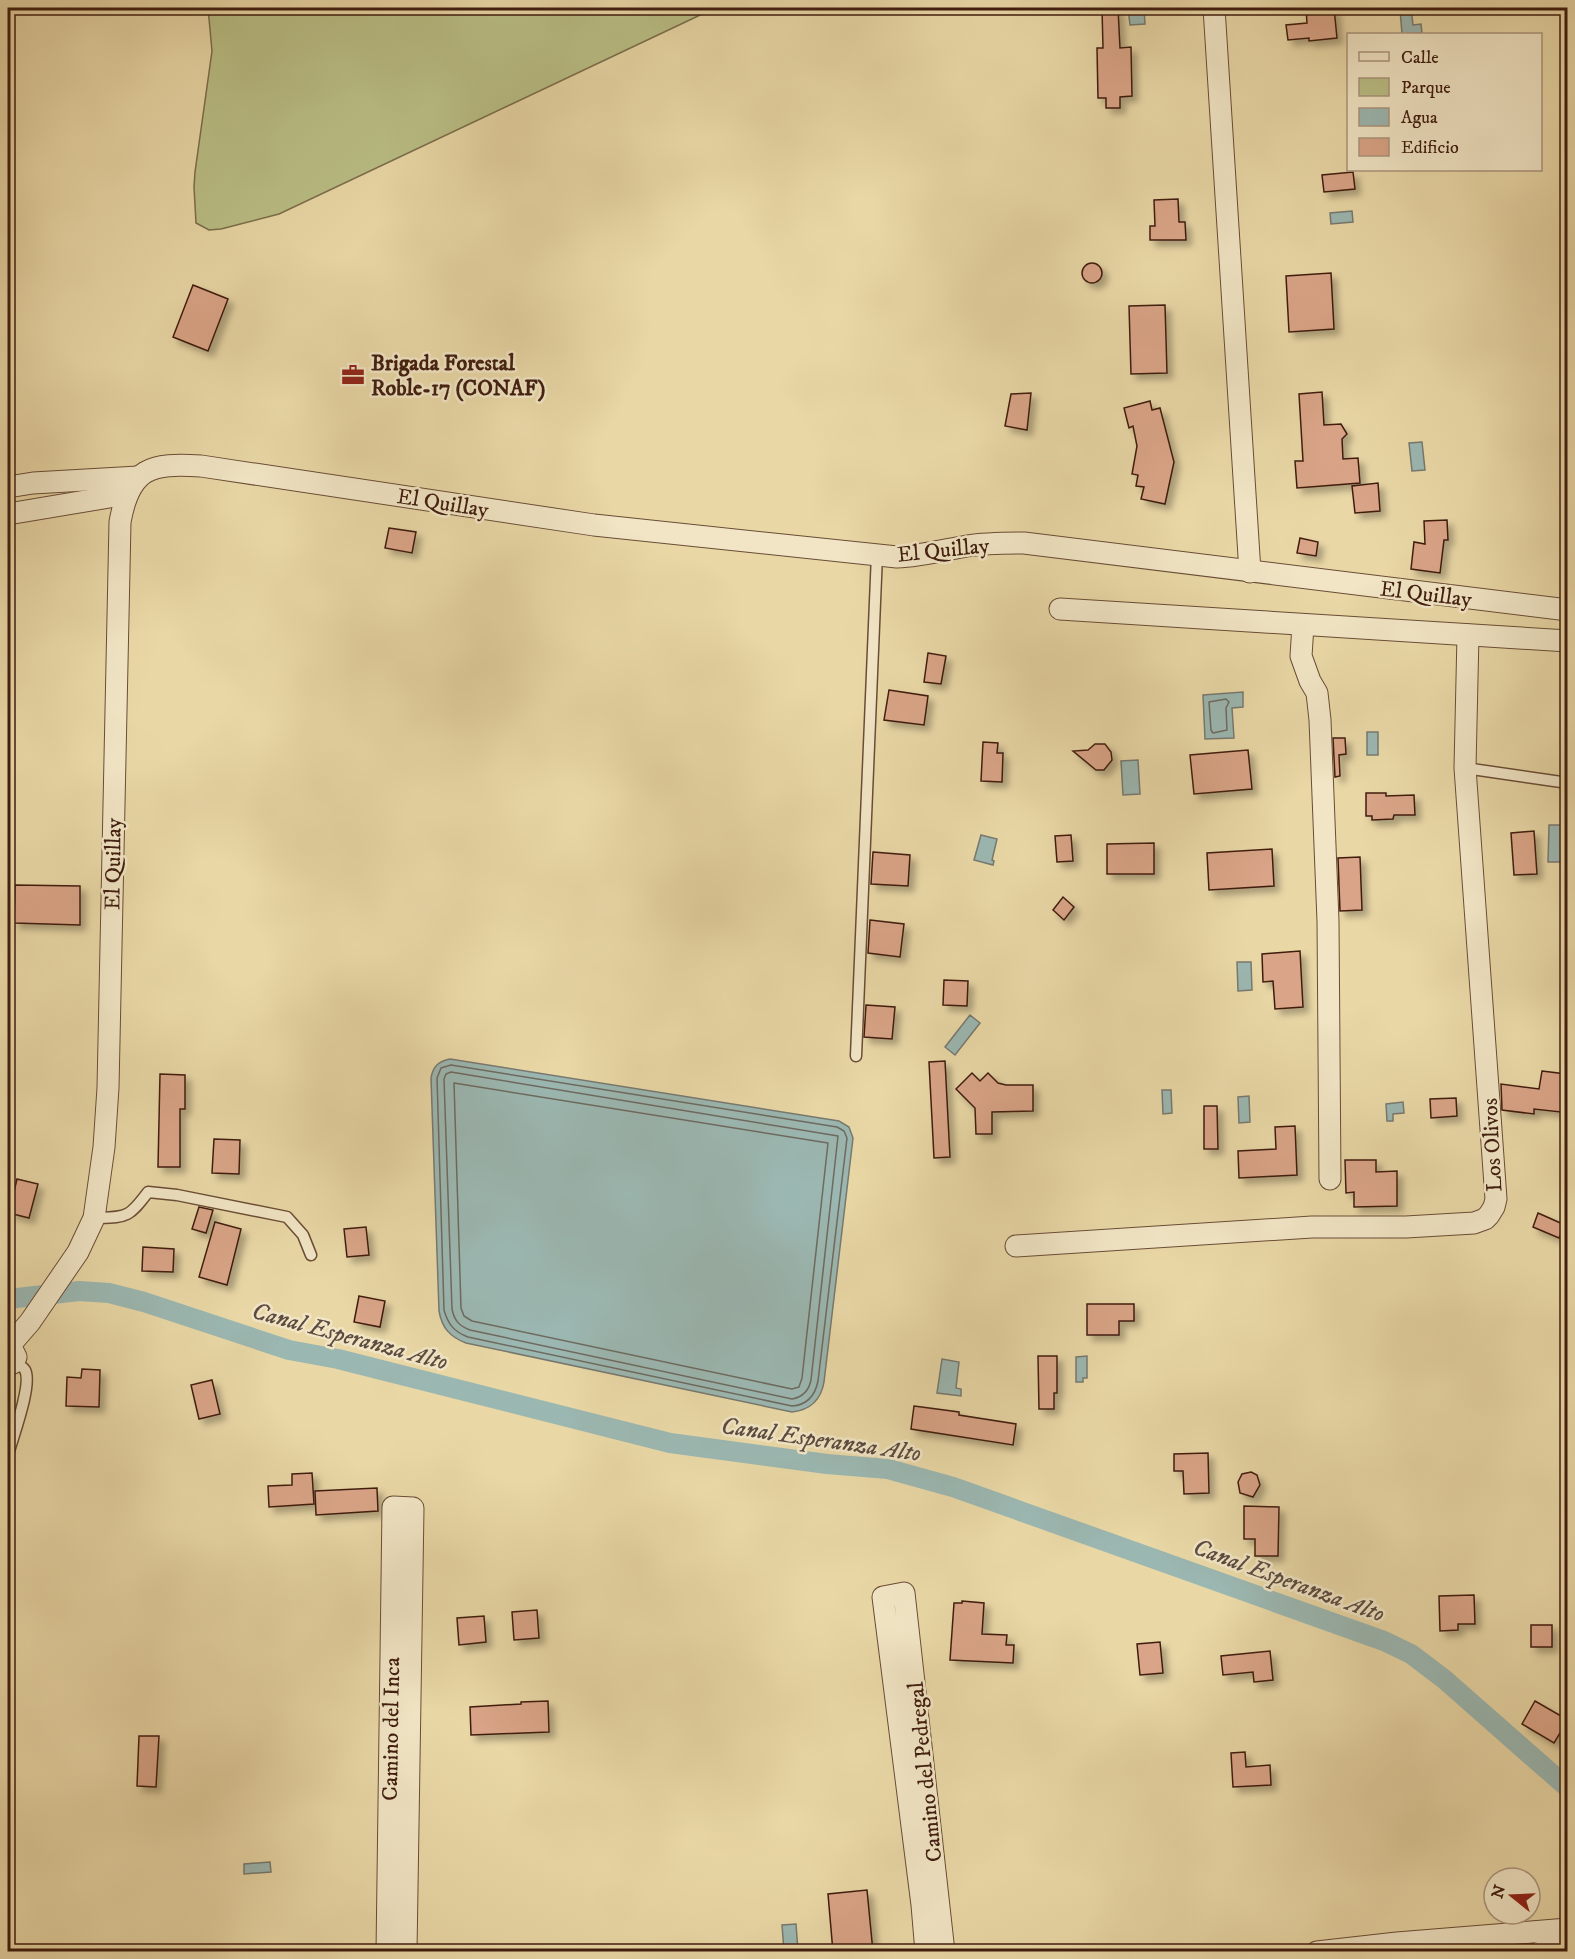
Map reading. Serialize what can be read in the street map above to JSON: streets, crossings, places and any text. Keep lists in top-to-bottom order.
{
  "streets": {
    "street": [
      "El Quillay",
      "Los Olivos",
      "Camino del Inca",
      "Camino del Pedregal"
    ]
  },
  "water": ["Canal Esperanza Alto"],
  "places": {
    "office": ["Brigada Forestal Roble-17 (CONAF)"]
  },
  "legend": [
    "Calle",
    "Parque",
    "Agua",
    "Edificio"
  ],
  "north": "left"
}
